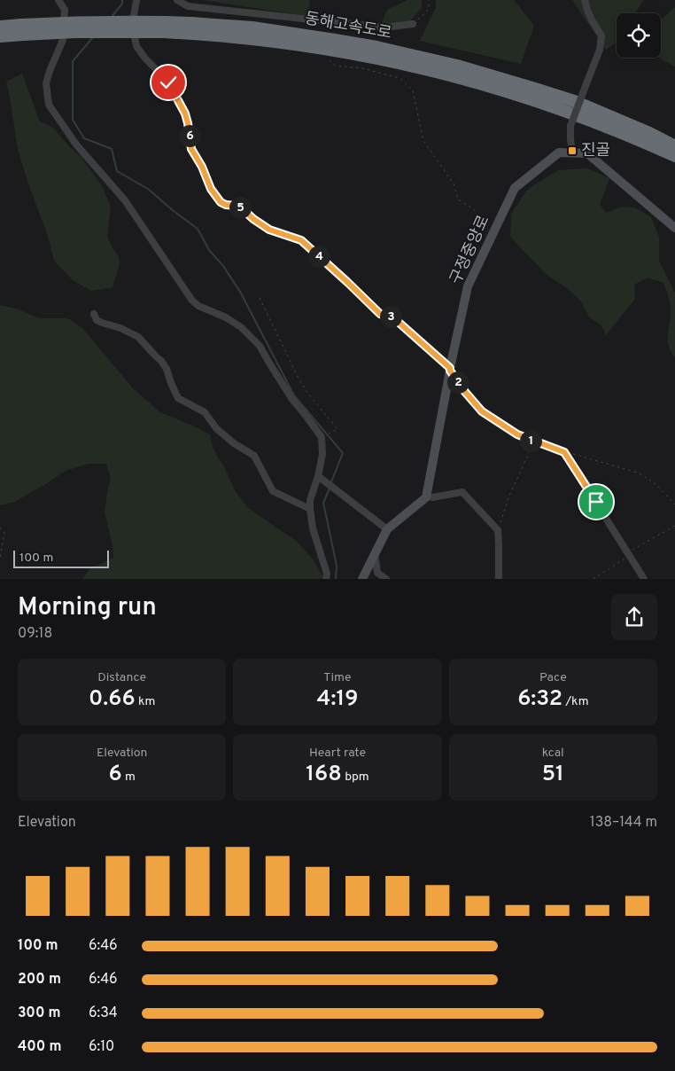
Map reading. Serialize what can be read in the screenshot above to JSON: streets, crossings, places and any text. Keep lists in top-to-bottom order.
{
  "streets": {
    "highway": ["동해고속도로"],
    "street": ["구정중앙로"]
  },
  "places": {
    "transit": ["진골"]
  },
  "scale_bar": "100 m",
  "page": {
    "pins": [
      "6",
      "5",
      "4",
      "3",
      "2",
      "1"
    ],
    "scale": "100 m",
    "heading": ["Morning run", "09:18"],
    "stats": [
      ["Distance", "0.66 km"],
      ["Time", "4:19"],
      ["Pace", "6:32 /km"],
      ["Elevation", "6 m"],
      ["Heart rate", "168 bpm"],
      ["kcal", "51"]
    ],
    "chart": ["Elevation", "138–144 m"],
    "list": [
      {
        "name": "100 m",
        "note": "6:46"
      },
      {
        "name": "200 m",
        "note": "6:46"
      },
      {
        "name": "300 m",
        "note": "6:34"
      },
      {
        "name": "400 m",
        "note": "6:10"
      }
    ]
  }
}
